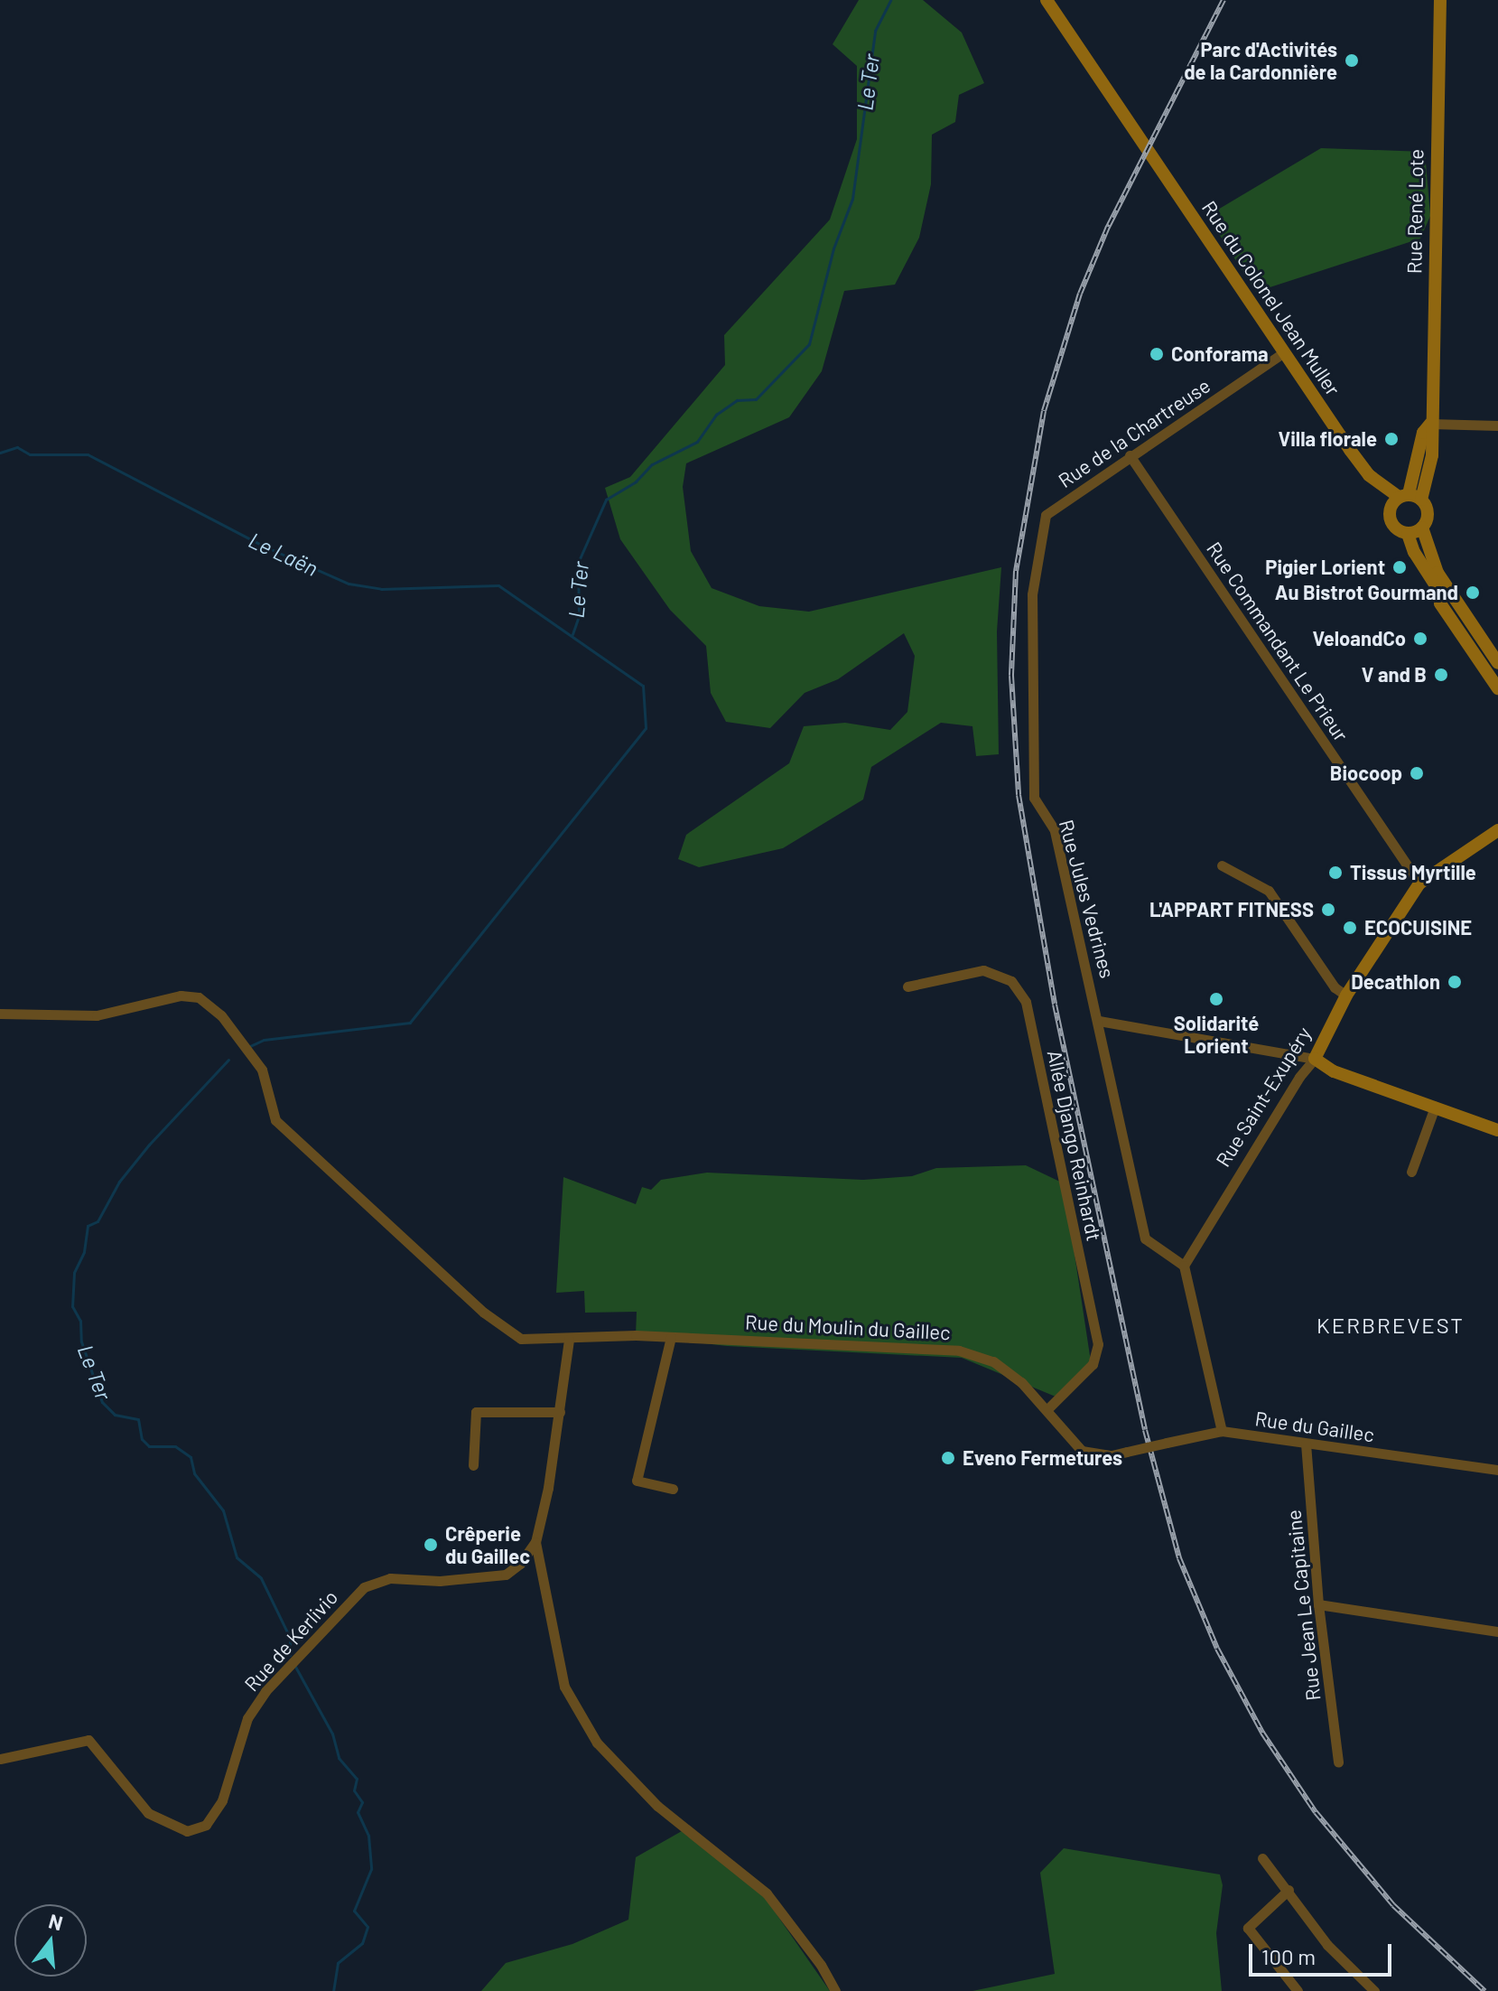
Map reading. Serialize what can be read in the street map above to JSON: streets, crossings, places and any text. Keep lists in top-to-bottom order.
{
  "streets": {
    "main road": ["Rue René Lote", "Rue du Colonel Jean Muller", "Rue Saint-Exupéry"],
    "street": [
      "Rue de la Chartreuse",
      "Rue Commandant Le Prieur",
      "Rue Jules Vedrines",
      "Allée Django Reinhardt",
      "Rue du Moulin du Gaillec",
      "Rue du Gaillec",
      "Rue Jean Le Capitaine",
      "Rue de Kerlivio"
    ]
  },
  "crossings": [
    ["Rue René Lote", "Rue du Colonel Jean Muller"],
    ["Rue du Colonel Jean Muller", "Rue de la Chartreuse"],
    ["Rue de la Chartreuse", "Rue Commandant Le Prieur"],
    ["Rue de la Chartreuse", "Rue Jules Vedrines"],
    ["Rue Commandant Le Prieur", "Rue Saint-Exupéry"],
    ["Rue Jules Vedrines", "Rue Saint-Exupéry"],
    ["Allée Django Reinhardt", "Rue du Moulin du Gaillec"],
    ["Rue du Moulin du Gaillec", "Rue du Gaillec"],
    ["Rue du Gaillec", "Rue Jean Le Capitaine"]
  ],
  "districts": ["KERBREVEST"],
  "water": ["Le Ter", "Le Laën"],
  "places": [
    "Parc d'Activités de la Cardonnière",
    "Conforama",
    "Villa florale",
    "Pigier Lorient",
    "Au Bistrot Gourmand",
    "VeloandCo",
    "V and B",
    "Biocoop",
    "Tissus Myrtille",
    "L'APPART FITNESS",
    "ECOCUISINE",
    "Decathlon",
    "Solidarité Lorient",
    "Eveno Fermetures",
    "Crêperie du Gaillec"
  ],
  "scale_bar": "100 m",
  "north": "top"
}
